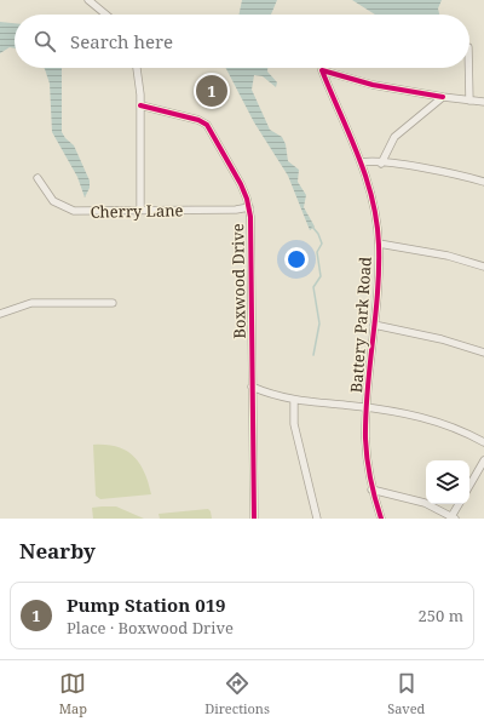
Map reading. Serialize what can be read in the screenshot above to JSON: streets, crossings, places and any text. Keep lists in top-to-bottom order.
{
  "streets": {
    "street": ["Cherry Lane", "Boxwood Drive", "Battery Park Road"]
  },
  "crossings": [
    ["Cherry Lane", "Boxwood Drive"]
  ],
  "page": {
    "search": "Search here",
    "pins": "1",
    "heading": "Nearby",
    "list": [
      {
        "mark": "1",
        "name": "Pump Station 019",
        "note": "Place · Boxwood Drive",
        "value": "250 m"
      }
    ],
    "nav": ["Map", "Directions", "Saved"]
  }
}
